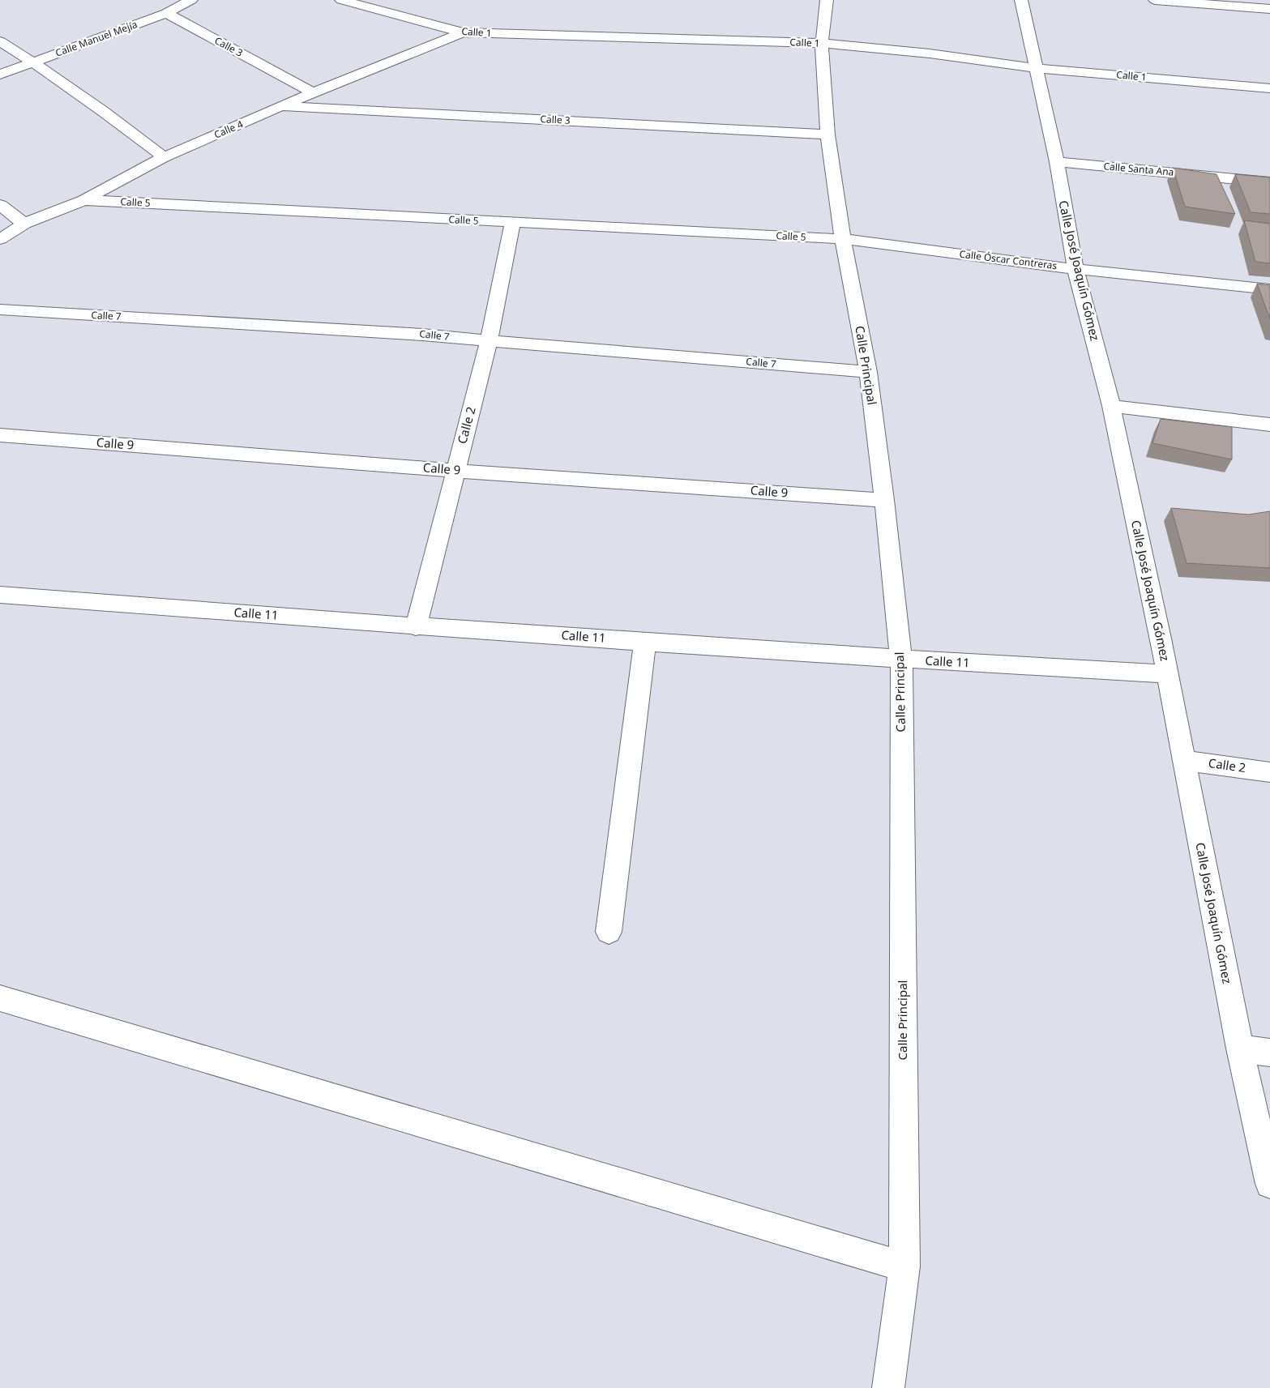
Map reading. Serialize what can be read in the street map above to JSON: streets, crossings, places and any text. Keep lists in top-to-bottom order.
{
  "streets": {
    "street": [
      "Calle 1",
      "Calle Manuel Mejía",
      "Calle 3",
      "Calle 4",
      "Calle Santa Ana",
      "Calle 5",
      "Calle Óscar Contreras",
      "Calle José Joaquín Gómez",
      "Calle 7",
      "Calle Principal",
      "Calle 2",
      "Calle 9",
      "Calle 11"
    ]
  },
  "crossings": [
    ["Calle 1", "Calle 4"],
    ["Calle 1", "Calle José Joaquín Gómez"],
    ["Calle 1", "Calle Principal"],
    ["Calle Manuel Mejía", "Calle 3"],
    ["Calle 3", "Calle 4"],
    ["Calle 3", "Calle Principal"],
    ["Calle 4", "Calle 5"],
    ["Calle Santa Ana", "Calle José Joaquín Gómez"],
    ["Calle 5", "Calle Óscar Contreras"],
    ["Calle 5", "Calle Principal"],
    ["Calle 5", "Calle 2"],
    ["Calle Óscar Contreras", "Calle José Joaquín Gómez"],
    ["Calle Óscar Contreras", "Calle Principal"],
    ["Calle José Joaquín Gómez", "Calle 2"],
    ["Calle José Joaquín Gómez", "Calle 11"],
    ["Calle 7", "Calle Principal"],
    ["Calle 7", "Calle 2"],
    ["Calle Principal", "Calle 9"],
    ["Calle Principal", "Calle 11"],
    ["Calle 2", "Calle 9"],
    ["Calle 2", "Calle 11"]
  ]
}
